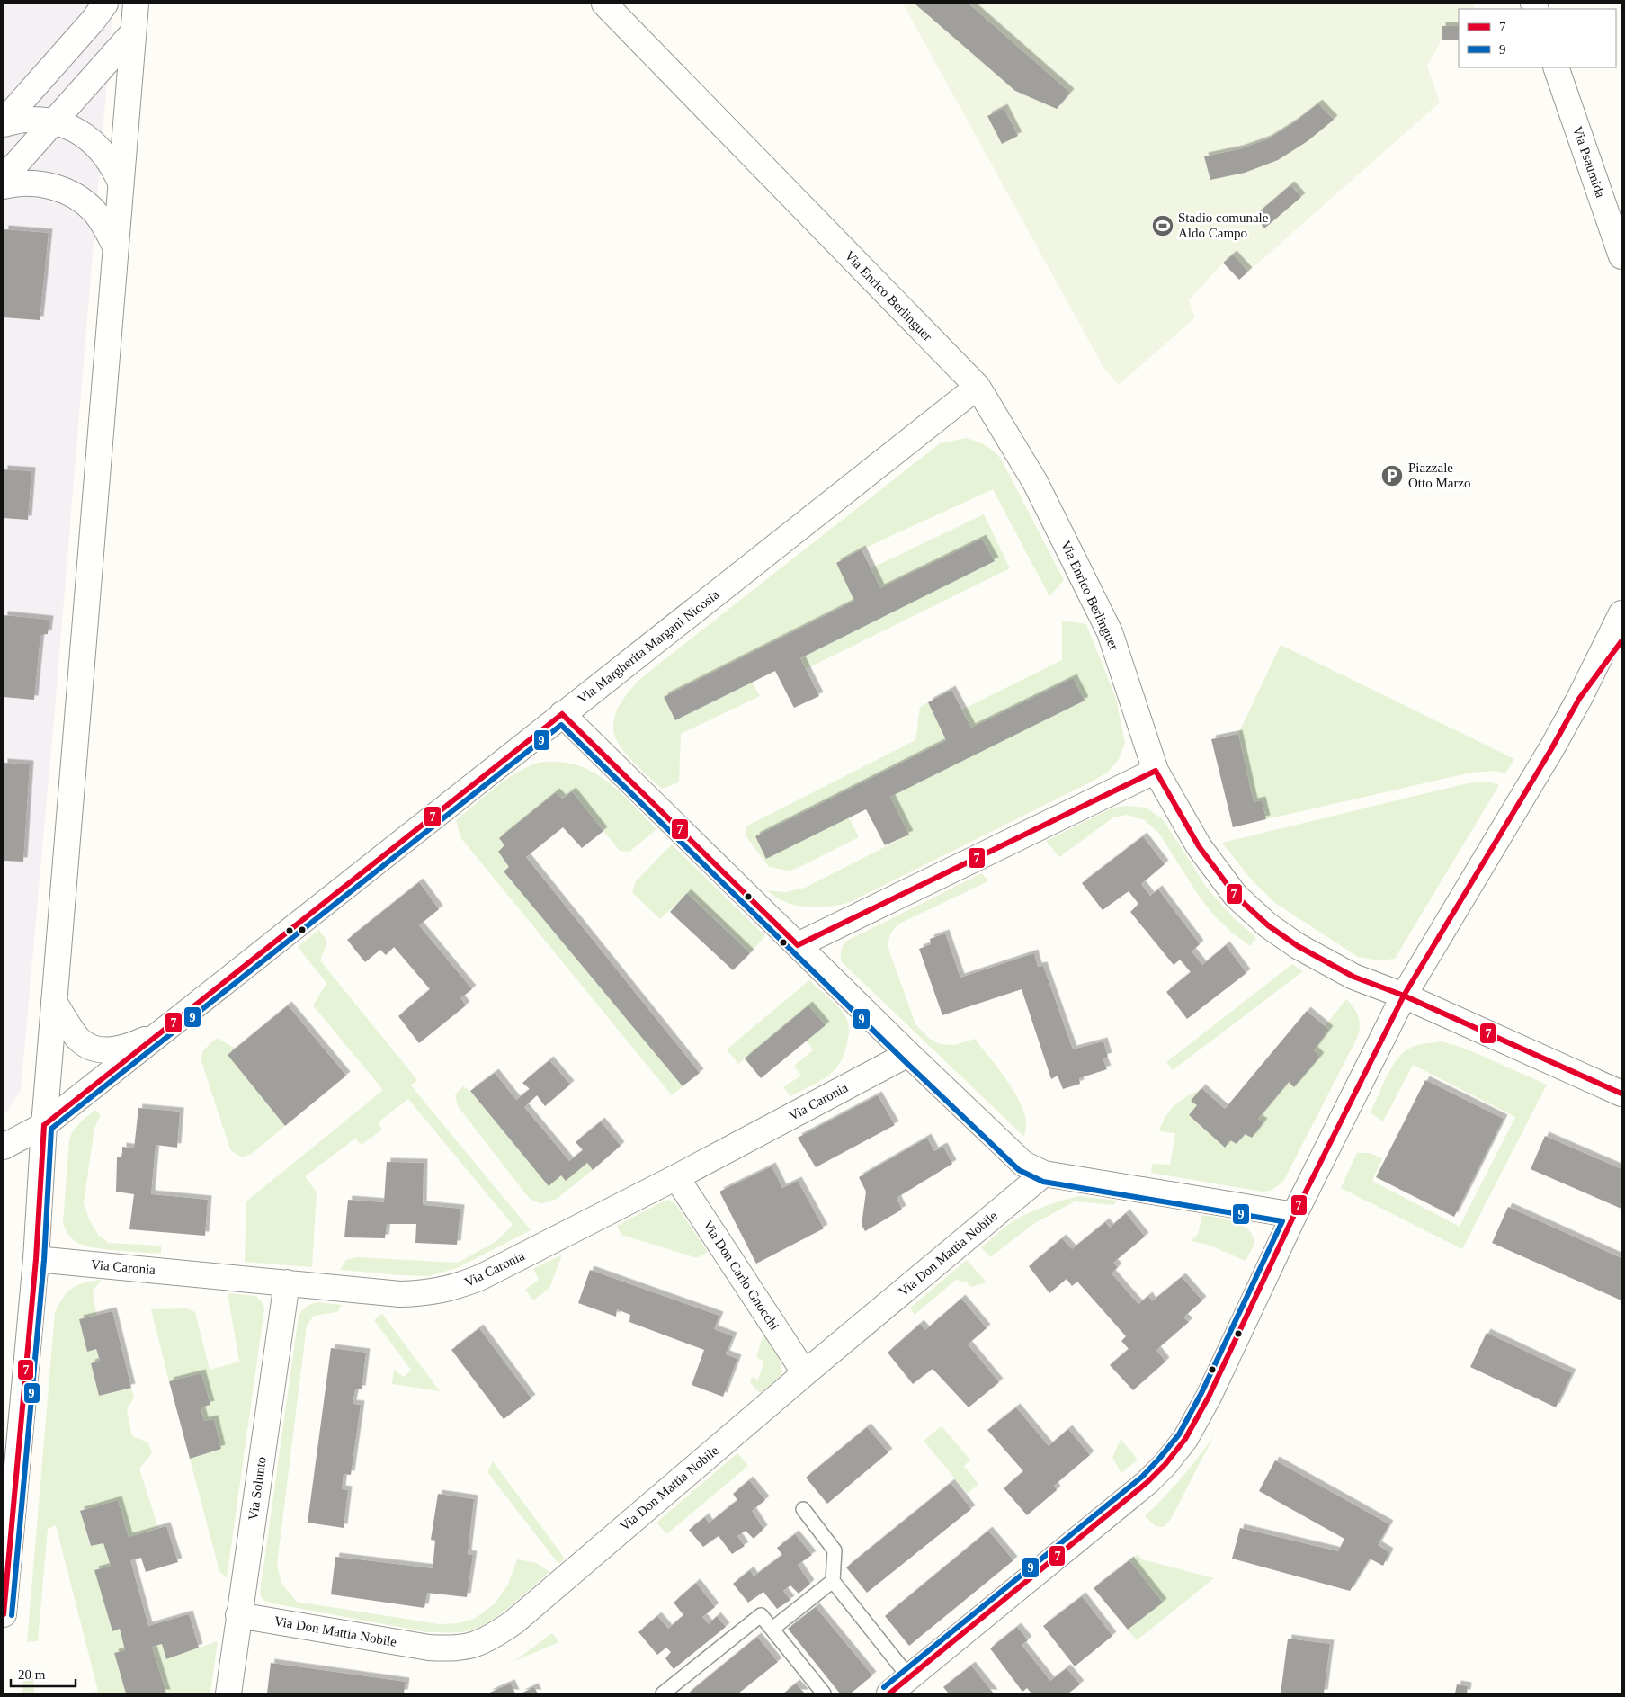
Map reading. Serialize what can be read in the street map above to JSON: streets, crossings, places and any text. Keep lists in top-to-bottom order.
{
  "streets": {
    "street": [
      "Via Psaumida",
      "Via Enrico Berlinguer",
      "Via Margherita Margani Nicosia",
      "Via Caronia",
      "Via Don Mattia Nobile",
      "Via Don Carlo Gnocchi",
      "Via Solunto"
    ]
  },
  "crossings": [
    ["Via Enrico Berlinguer", "Via Margherita Margani Nicosia"],
    ["Via Caronia", "Via Don Carlo Gnocchi"],
    ["Via Caronia", "Via Solunto"],
    ["Via Don Mattia Nobile", "Via Don Carlo Gnocchi"],
    ["Via Don Mattia Nobile", "Via Solunto"]
  ],
  "places": {
    "sports": ["Stadio comunale Aldo Campo"],
    "parking": ["Piazzale Otto Marzo"]
  },
  "lines": ["transit line 7", "transit line 9"],
  "legend": ["7", "9"],
  "scale_bar": "20 m"
}
